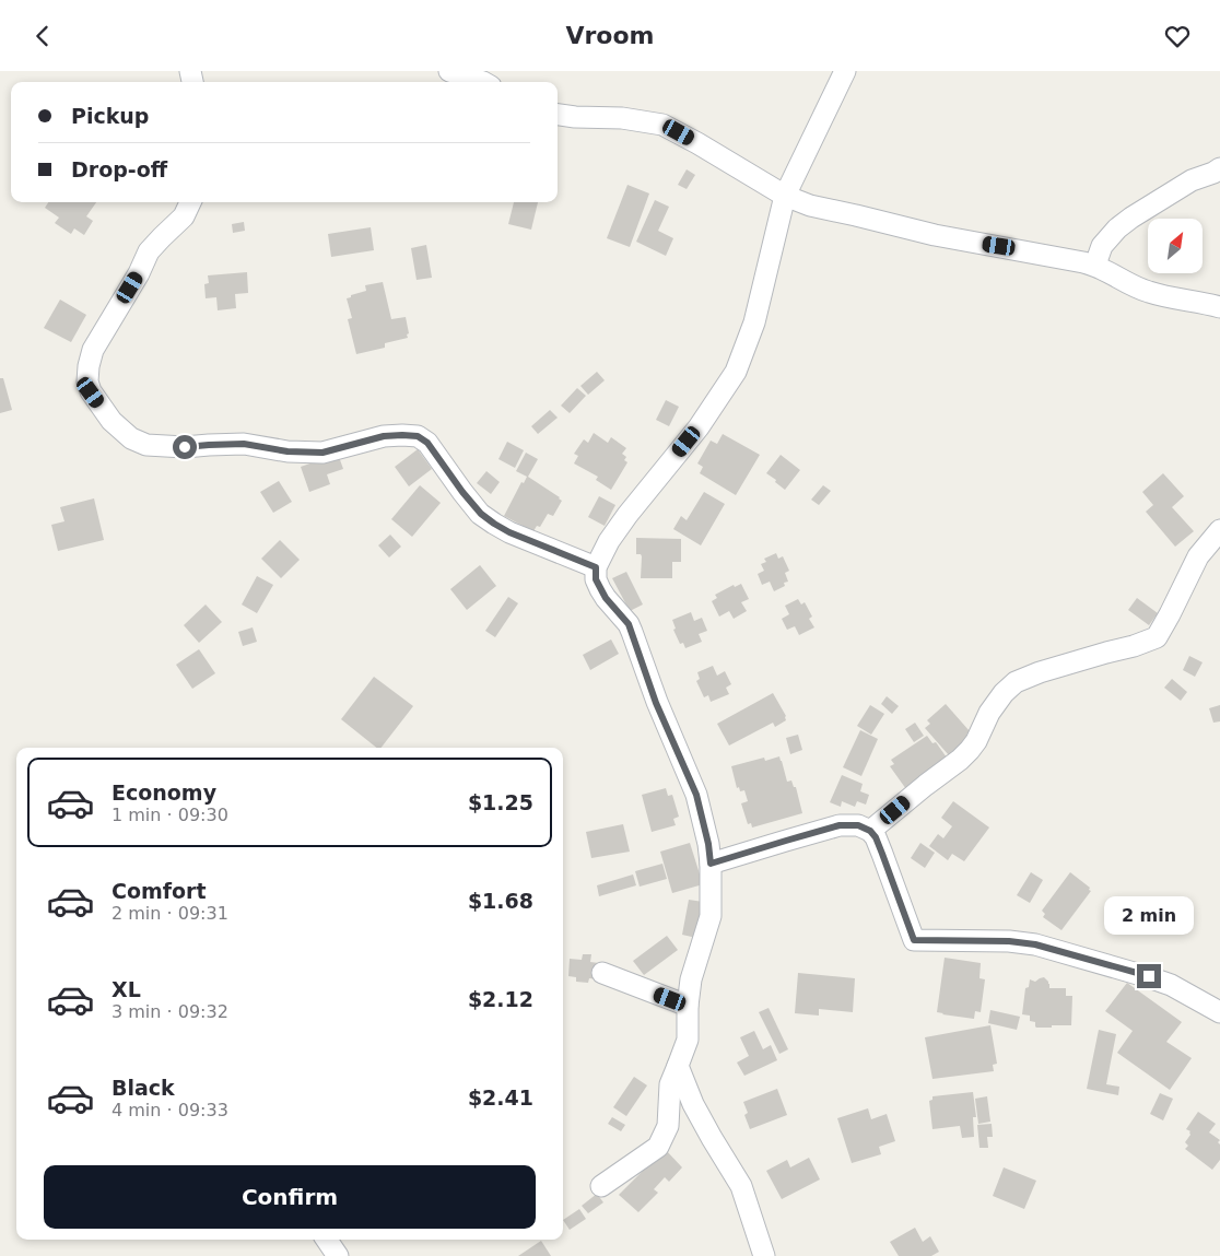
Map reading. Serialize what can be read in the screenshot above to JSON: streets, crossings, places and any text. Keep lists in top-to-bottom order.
{
  "north": "top right",
  "page": {
    "header": "Vroom",
    "banner": ["Pickup", "Drop-off"],
    "list": [
      {
        "name": "Economy",
        "note": "1 min · 09:30",
        "value": "$1.25"
      },
      {
        "name": "Comfort",
        "note": "2 min · 09:31",
        "value": "$1.68"
      },
      {
        "name": "XL",
        "note": "3 min · 09:32",
        "value": "$2.12"
      },
      {
        "name": "Black",
        "note": "4 min · 09:33",
        "value": "$2.41"
      }
    ],
    "bubble": "2 min",
    "buttons": "Confirm"
  }
}
